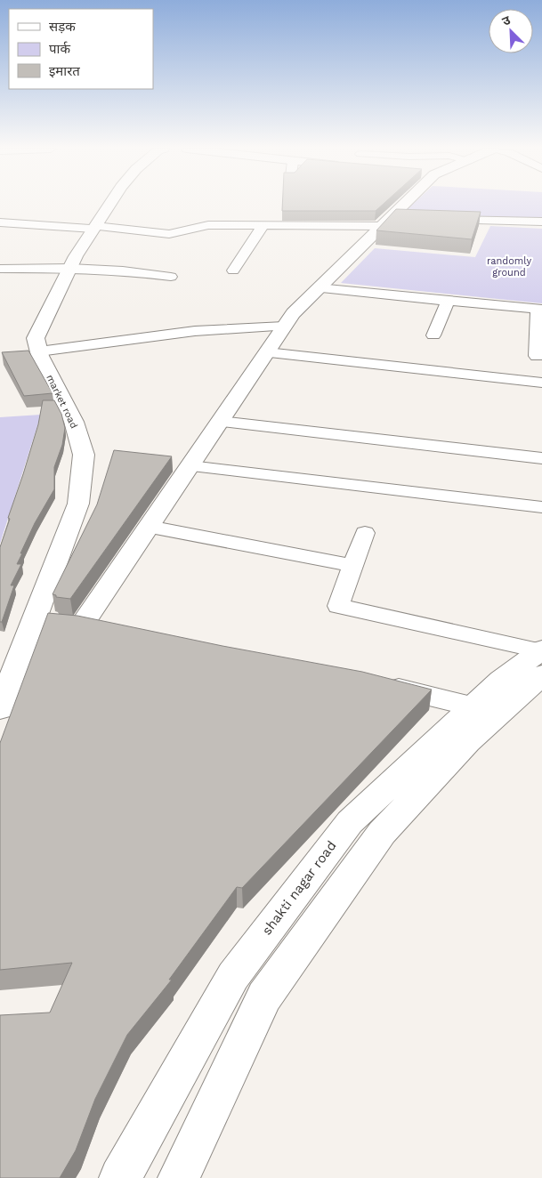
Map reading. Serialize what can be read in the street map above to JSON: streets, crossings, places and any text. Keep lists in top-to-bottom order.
{
  "streets": {
    "street": ["market road", "shakti nagar road"]
  },
  "parks": ["randomly ground"],
  "legend": ["सड़क", "पार्क", "इमारत"],
  "north": "top left"
}
